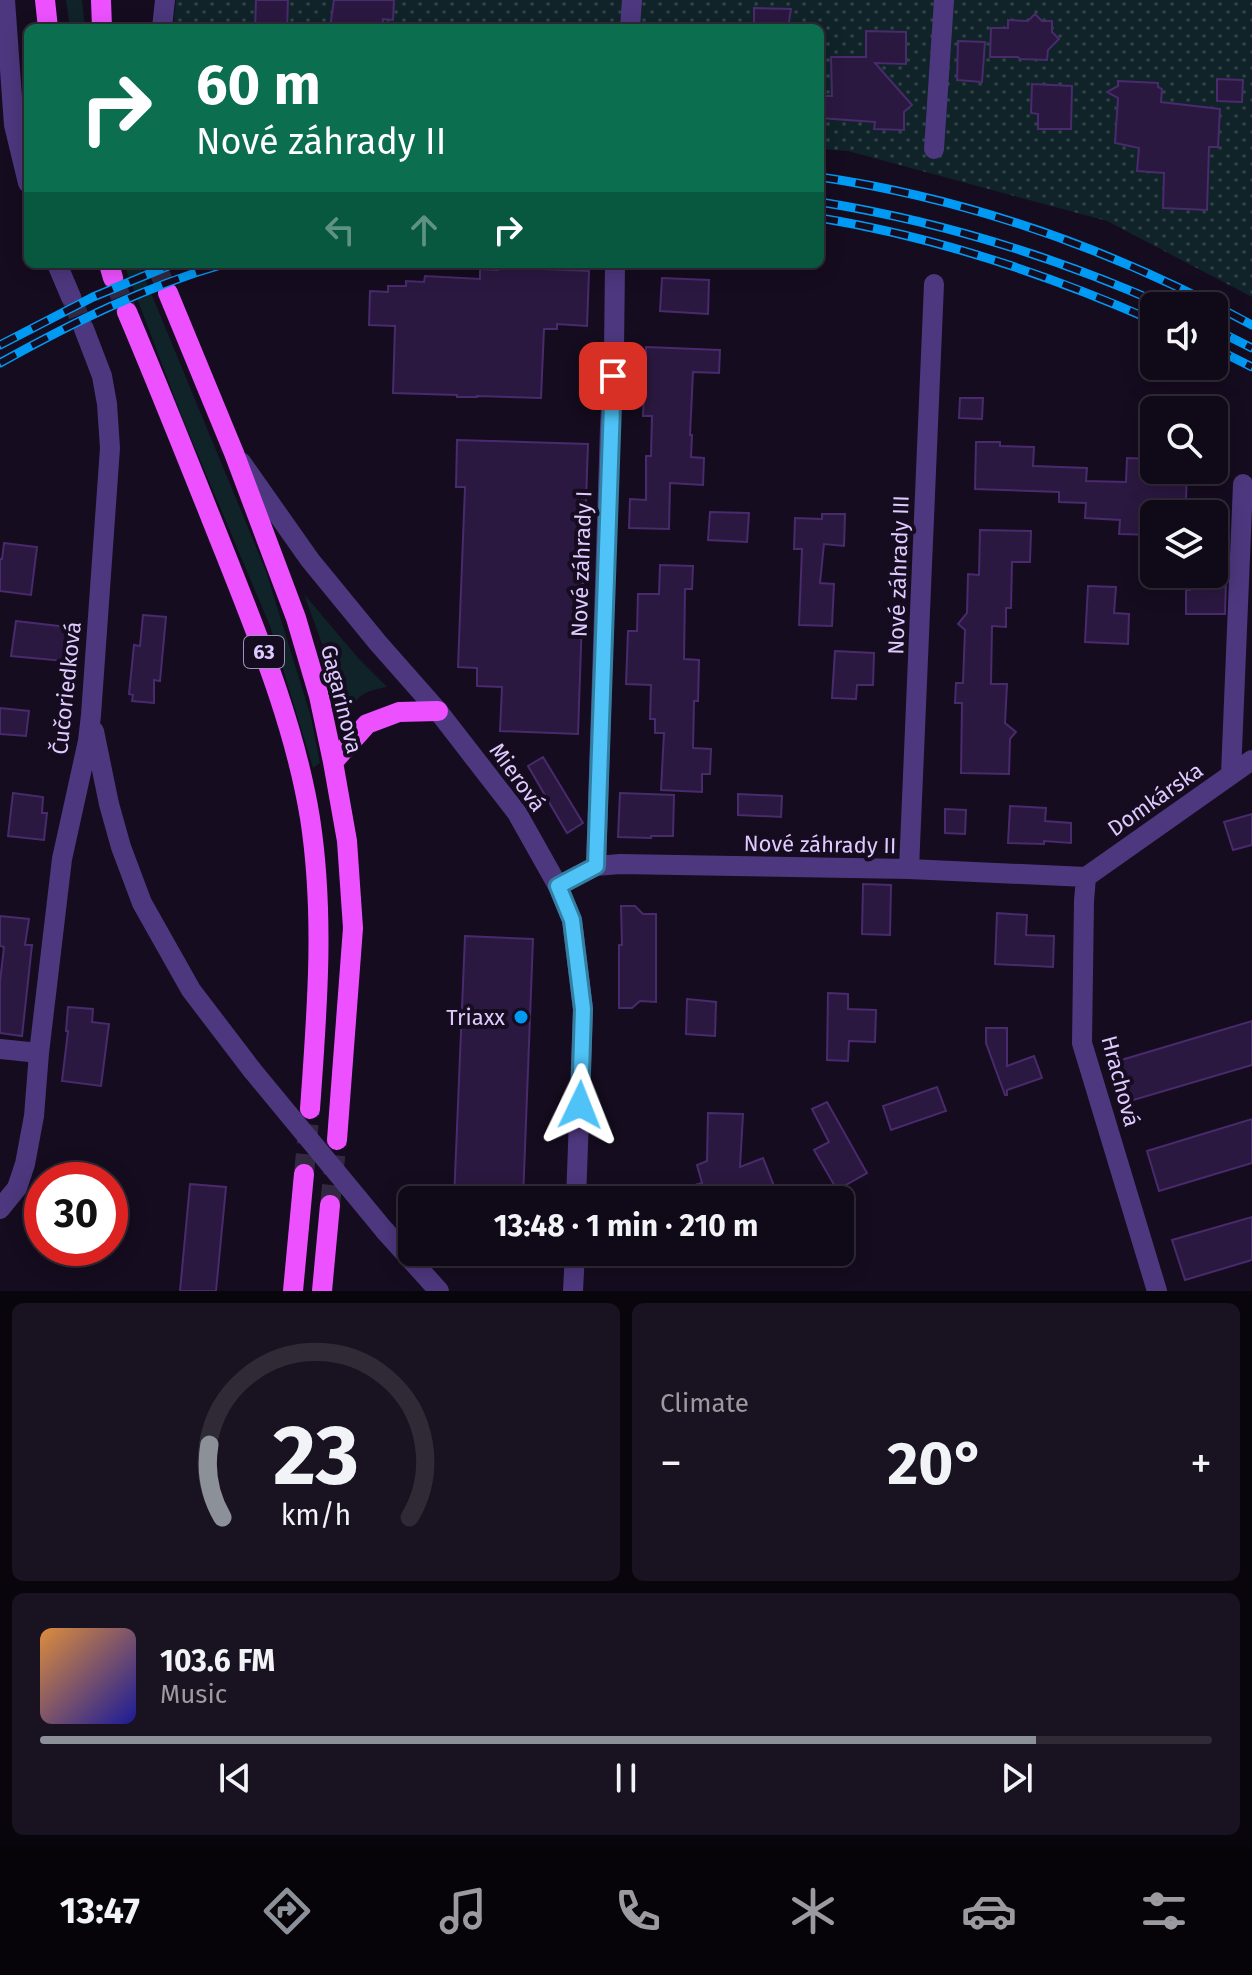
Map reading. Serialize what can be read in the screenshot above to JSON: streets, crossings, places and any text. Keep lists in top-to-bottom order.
{
  "streets": {
    "main road": ["63", "Gagarinova"],
    "street": [
      "Nové záhrady I",
      "Nové záhrady III",
      "Čučoriedková",
      "Mierová",
      "Domkárska",
      "Nové záhrady II",
      "Hrachová"
    ]
  },
  "crossings": [
    ["Nové záhrady I", "Nové záhrady II"],
    ["Nové záhrady III", "Nové záhrady II"],
    ["Gagarinova", "Mierová"],
    ["Mierová", "Nové záhrady II"],
    ["Domkárska", "Nové záhrady II"],
    ["Domkárska", "Hrachová"],
    ["Nové záhrady II", "Hrachová"]
  ],
  "places": ["Triaxx"],
  "page": {
    "turn": ["60 m", "Nové záhrady II"],
    "limit": "30",
    "trip": "13:48 · 1 min · 210 m",
    "tile": "Climate",
    "heat": ["−", "20°", "+"],
    "song": ["103.6 FM", "Music"],
    "tabs": "13:47",
    "gauge": ["23", "km/h"]
  }
}
